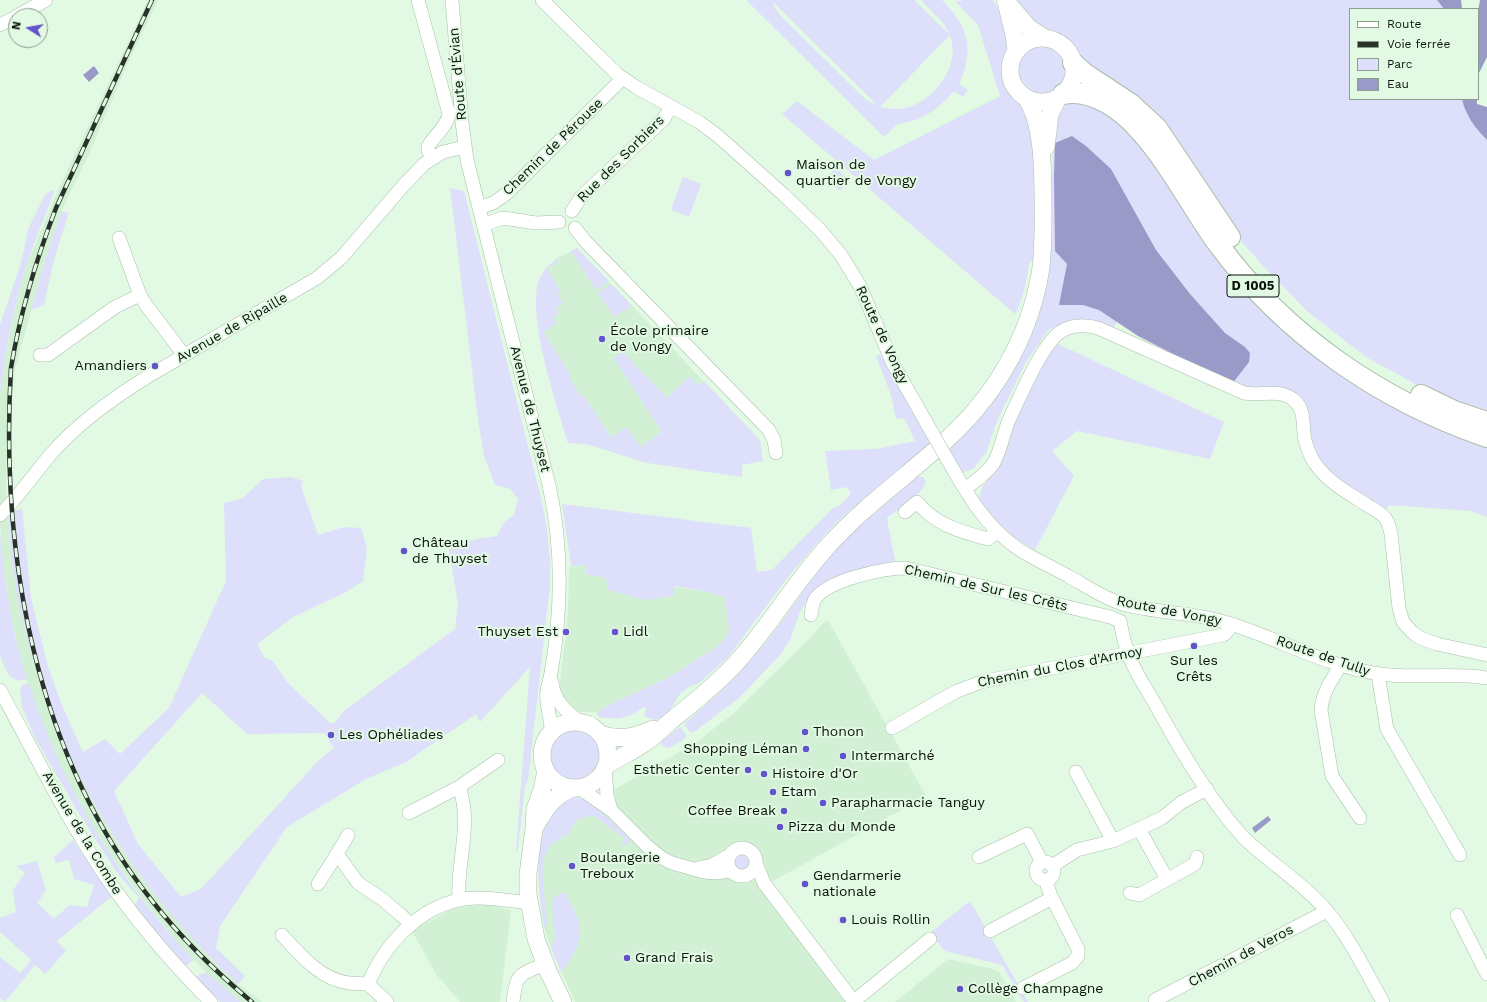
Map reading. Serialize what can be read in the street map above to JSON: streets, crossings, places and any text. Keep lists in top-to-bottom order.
{
  "streets": {
    "highway": ["D 1005"],
    "street": [
      "Route d'Évian",
      "Chemin de Pérouse",
      "Rue des Sorbiers",
      "Avenue de Ripaille",
      "Route de Vongy",
      "Avenue de Thuyset",
      "Chemin de Sur les Crêts",
      "Route de Tully",
      "Chemin du Clos d'Armoy",
      "Avenue de la Combe",
      "Chemin de Veros"
    ]
  },
  "crossings": [
    ["Route d'Évian", "Avenue de Ripaille"],
    ["Route d'Évian", "Avenue de Thuyset"],
    ["Chemin de Pérouse", "Route de Vongy"],
    ["Chemin de Pérouse", "Avenue de Thuyset"],
    ["Rue des Sorbiers", "Route de Vongy"],
    ["Avenue de Ripaille", "Avenue de Thuyset"],
    ["Route de Vongy", "Route de Tully"],
    ["Route de Vongy", "Chemin du Clos d'Armoy"],
    ["Chemin de Sur les Crêts", "Chemin du Clos d'Armoy"],
    ["Route de Tully", "Chemin du Clos d'Armoy"]
  ],
  "places": [
    "Maison de quartier de Vongy",
    "École primaire de Vongy",
    "Amandiers",
    "Château de Thuyset",
    "Thuyset Est",
    "Lidl",
    "Sur les Crêts",
    "Thonon",
    "Les Ophéliades",
    "Shopping Léman",
    "Intermarché",
    "Esthetic Center",
    "Histoire d'Or",
    "Etam",
    "Parapharmacie Tanguy",
    "Coffee Break",
    "Pizza du Monde",
    "Boulangerie Treboux",
    "Gendarmerie nationale",
    "Louis Rollin",
    "Grand Frais",
    "Collège Champagne"
  ],
  "legend": [
    "Route",
    "Voie ferrée",
    "Parc",
    "Eau"
  ],
  "north": "left"
}
